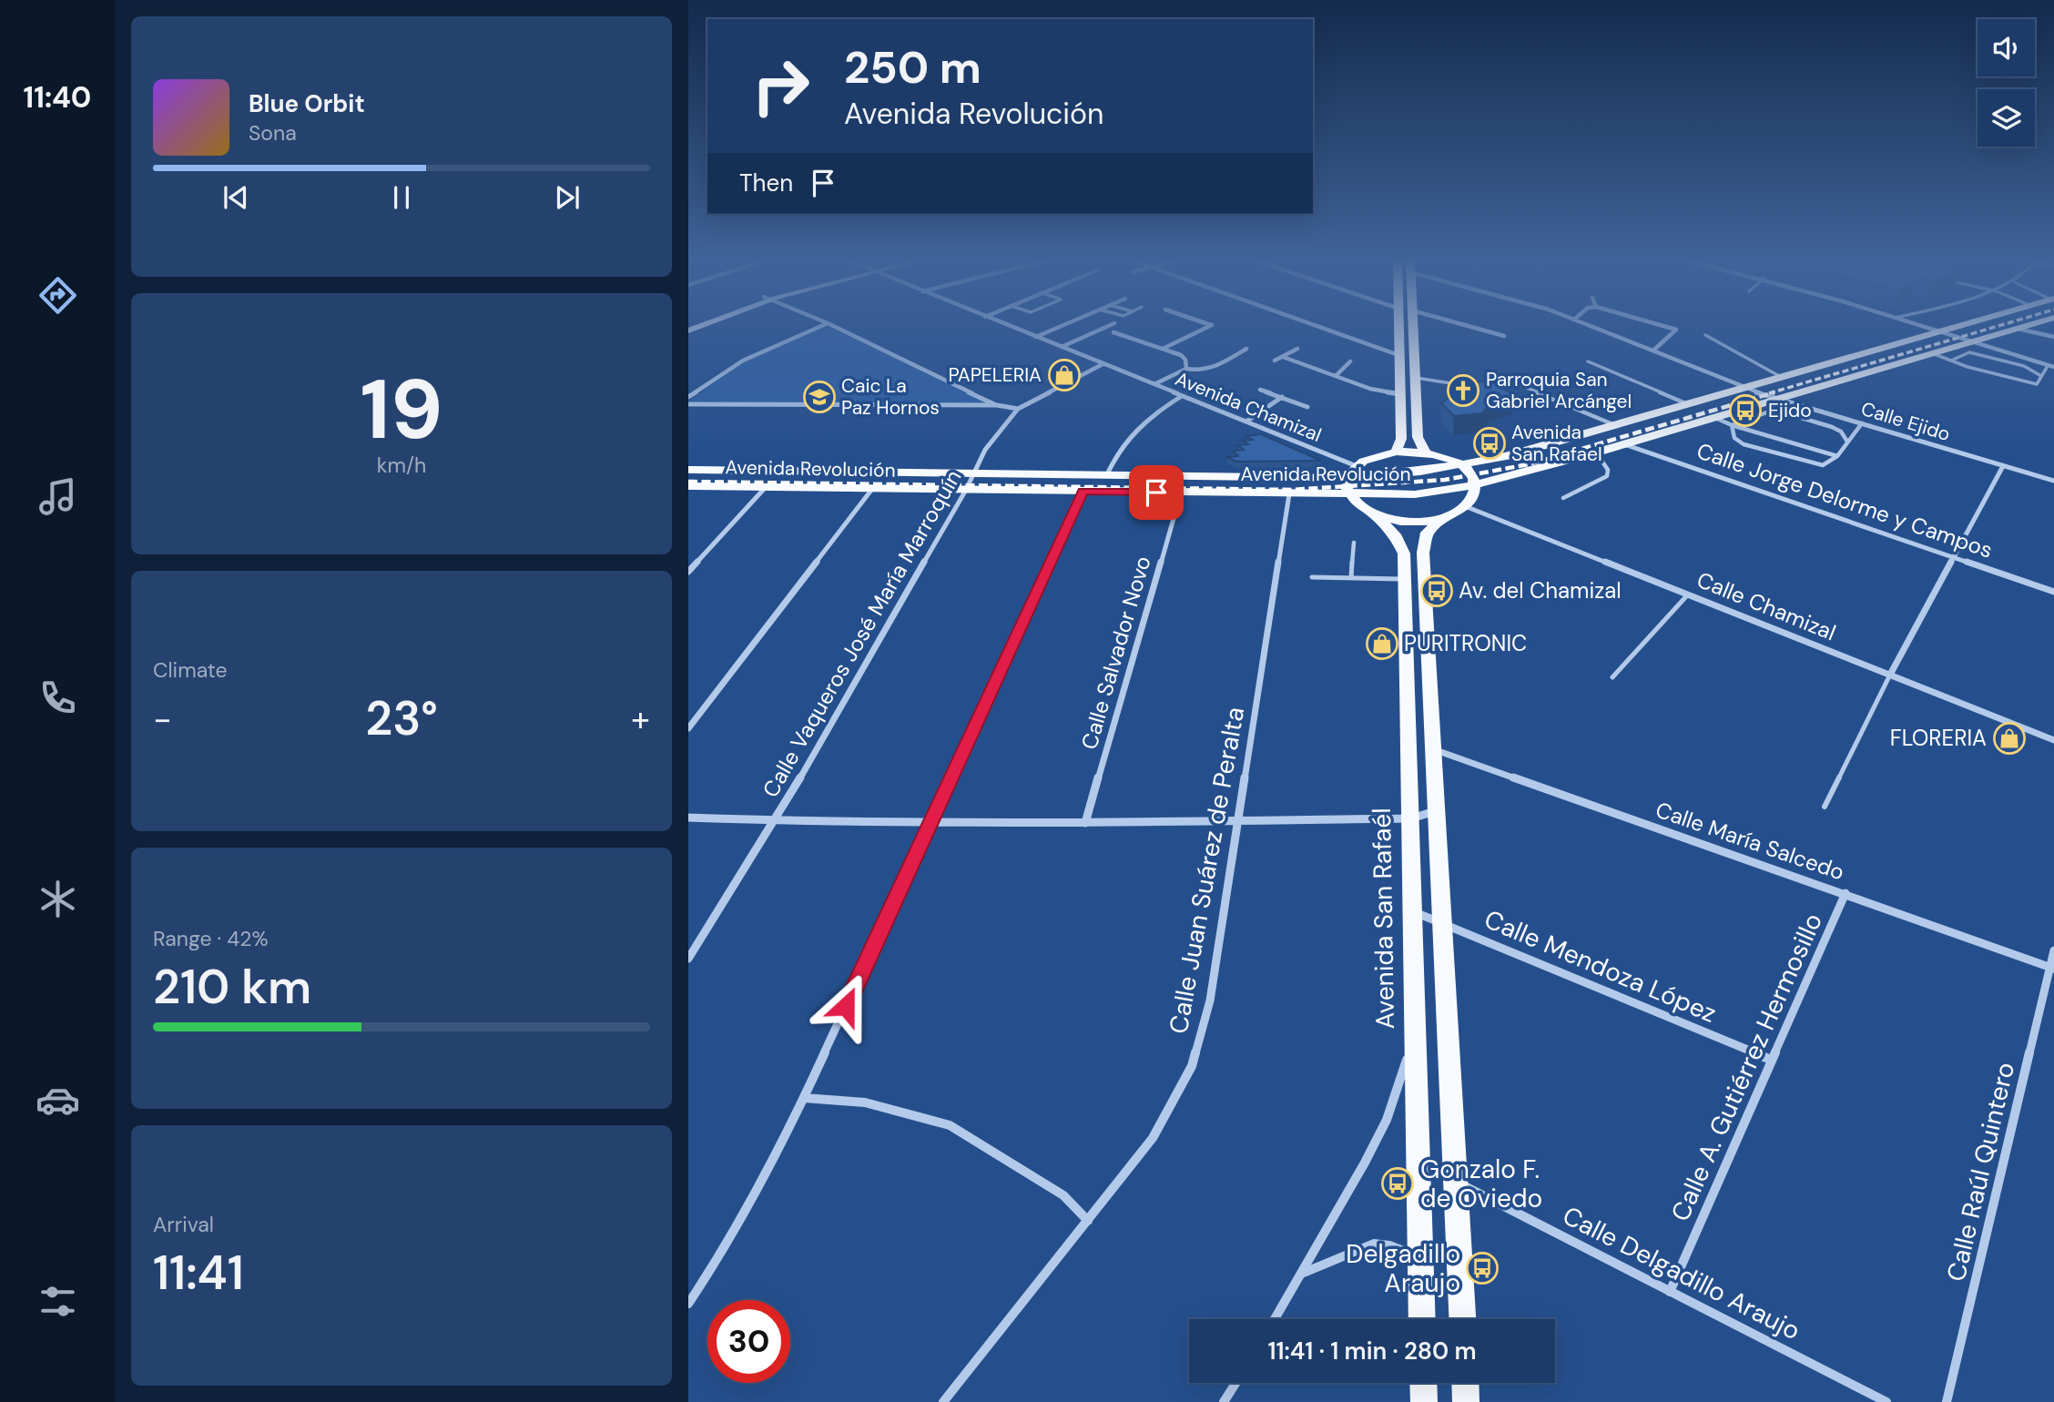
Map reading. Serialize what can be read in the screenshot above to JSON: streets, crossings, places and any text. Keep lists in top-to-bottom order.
{
  "streets": {
    "main road": ["Avenida Revolución", "Avenida San Rafaél"],
    "street": [
      "Avenida Chamizal",
      "Calle Ejido",
      "Calle Jorge Delorme y Campos",
      "Calle Chamizal",
      "Calle Vaqueros José María Marroquín",
      "Calle Salvador Novo",
      "Calle María Salcedo",
      "Calle Juan Suárez de Peralta",
      "Calle Mendoza López",
      "Calle A. Gutiérrez Hermosillo",
      "Calle Raúl Quintero",
      "Calle Delgadillo Araujo"
    ]
  },
  "crossings": [
    ["Avenida Chamizal", "Calle Vaqueros José María Marroquín"],
    ["Calle Ejido", "Avenida Revolución"],
    ["Avenida Revolución", "Calle Jorge Delorme y Campos"],
    ["Avenida Revolución", "Calle Vaqueros José María Marroquín"],
    ["Avenida Revolución", "Calle Salvador Novo"],
    ["Avenida Revolución", "Calle Juan Suárez de Peralta"],
    ["Avenida Revolución", "Avenida San Rafaél"],
    ["Calle María Salcedo", "Calle A. Gutiérrez Hermosillo"],
    ["Calle María Salcedo", "Calle Raúl Quintero"],
    ["Avenida San Rafaél", "Calle Mendoza López"],
    ["Calle Mendoza López", "Calle A. Gutiérrez Hermosillo"],
    ["Calle A. Gutiérrez Hermosillo", "Calle Delgadillo Araujo"]
  ],
  "places": {
    "shop": ["PAPELERIA", "PURITRONIC", "FLORERIA"],
    "church": ["Parroquia San Gabriel Arcángel"],
    "school or university": ["Caic La Paz Hornos"],
    "bus stop": [
      "Ejido",
      "Avenida San Rafael",
      "Av. del Chamizal",
      "Gonzalo F. de Oviedo",
      "Delgadillo Araujo"
    ]
  },
  "page": {
    "tabs": "11:40",
    "turn": ["250 m", "Avenida Revolución"],
    "song": ["Blue Orbit", "Sona"],
    "then": "Then",
    "tile": [
      ["19", "km/h"],
      "Climate",
      ["Range · 42%", "210 km"],
      ["Arrival", "11:41"]
    ],
    "heat": ["−", "23°", "+"],
    "limit": "30",
    "trip": "11:41 · 1 min · 280 m"
  }
}
